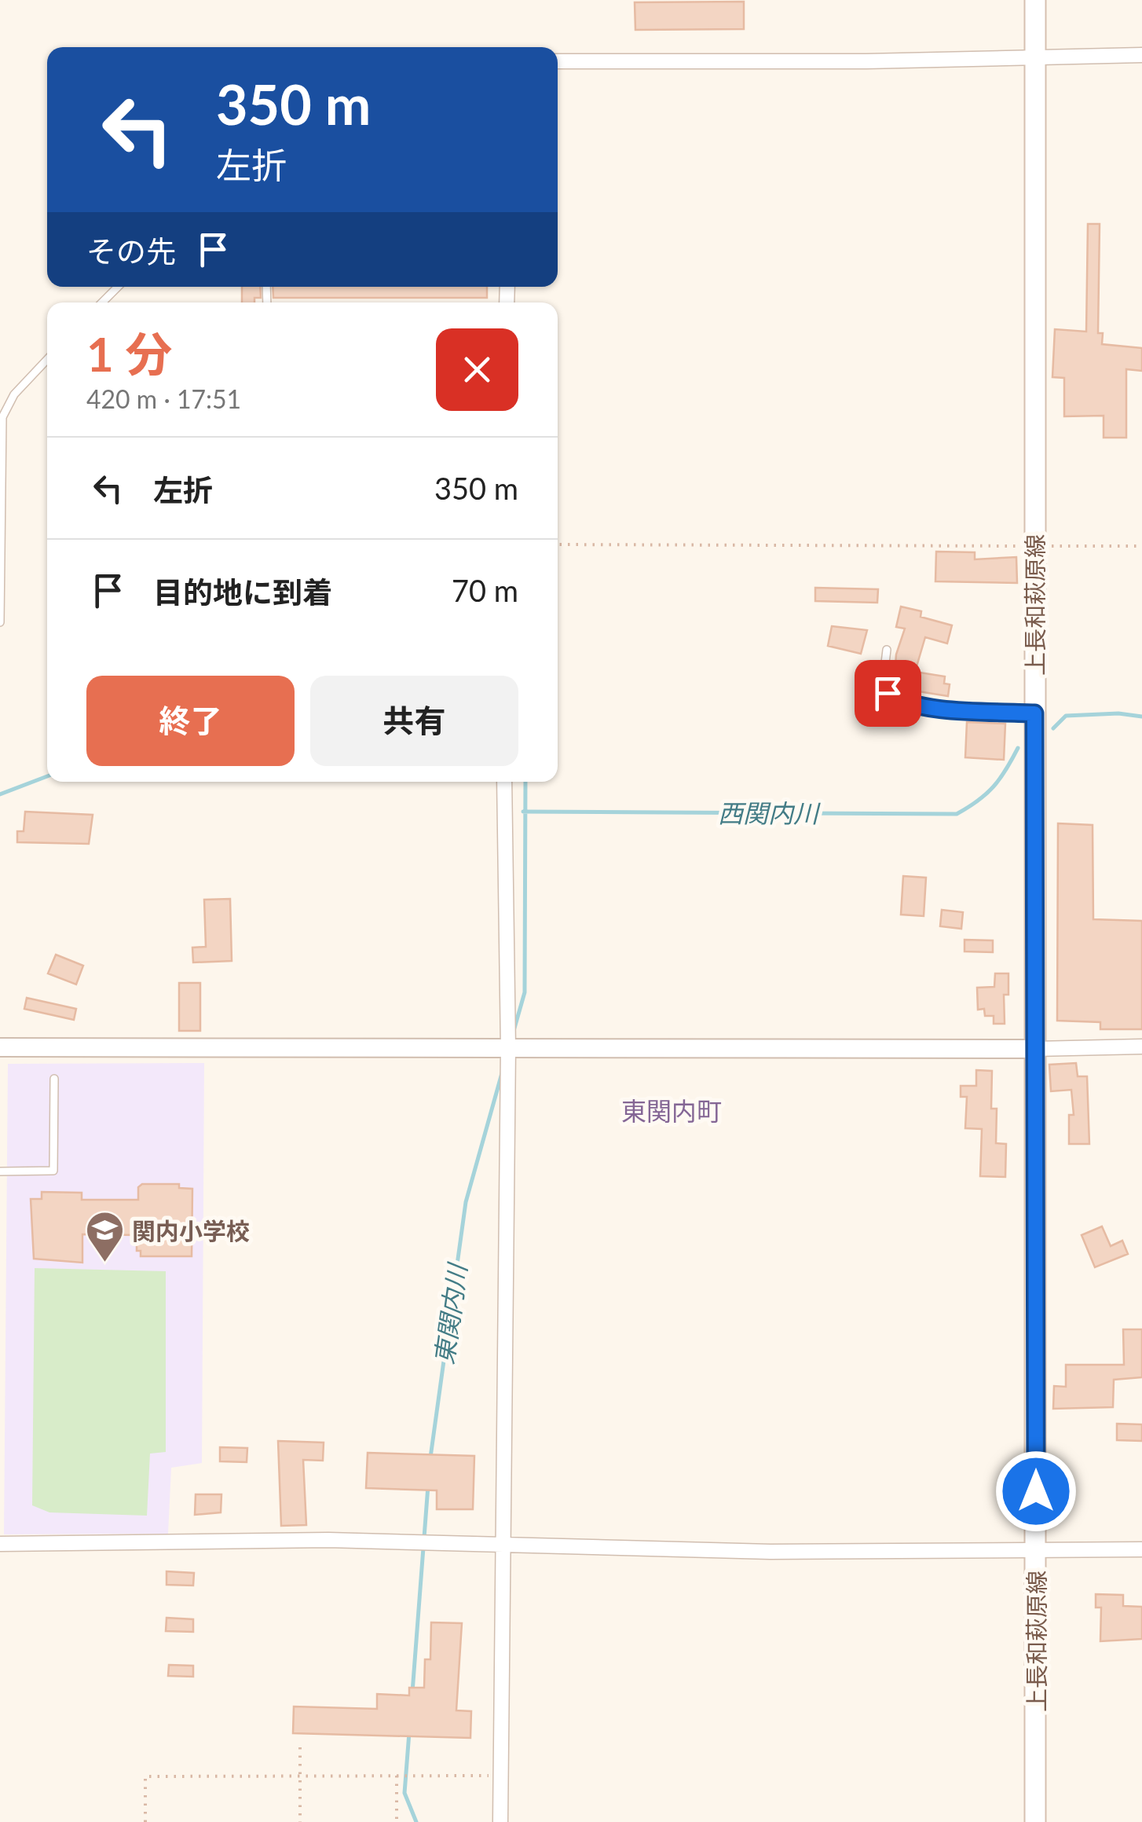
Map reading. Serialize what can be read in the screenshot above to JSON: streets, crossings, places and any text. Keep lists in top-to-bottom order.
{
  "streets": {
    "main road": ["上長和萩原線"]
  },
  "districts": ["東関内町"],
  "water": ["西関内川", "東関内川"],
  "places": {
    "school or university": ["関内小学校"]
  },
  "page": {
    "turn": ["350 m", "左折"],
    "then": "その先",
    "heading": ["1 分", "420 m · 17:51"],
    "list": [
      {
        "name": "左折",
        "value": "350 m"
      },
      {
        "name": "目的地に到着",
        "value": "70 m"
      }
    ],
    "buttons": ["終了", "共有"]
  }
}
